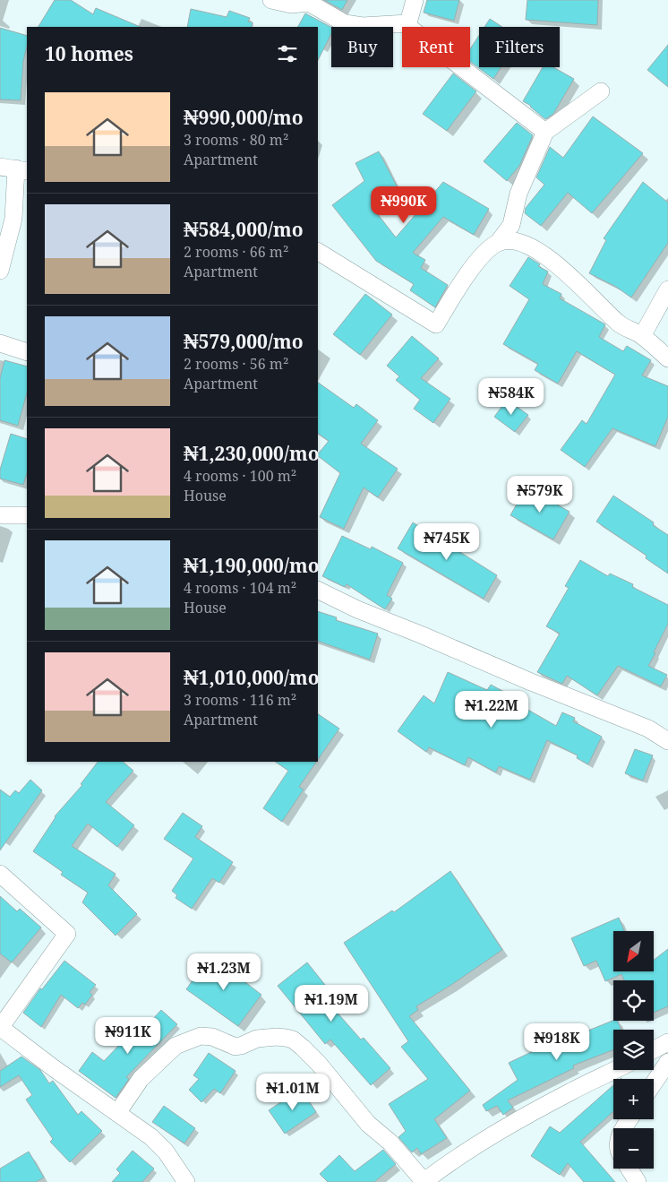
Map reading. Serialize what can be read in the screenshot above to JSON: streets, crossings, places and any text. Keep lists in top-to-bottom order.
{
  "north": "bottom left",
  "page": {
    "chip": ["Buy", "Rent", "Filters"],
    "heading": "10 homes",
    "list": [
      {
        "name": "₦990,000/mo",
        "note": "3 rooms · 80 m² · Apartment"
      },
      {
        "name": "₦584,000/mo",
        "note": "2 rooms · 66 m² · Apartment"
      },
      {
        "name": "₦579,000/mo",
        "note": "2 rooms · 56 m² · Apartment"
      },
      {
        "name": "₦1,230,000/mo",
        "note": "4 rooms · 100 m² · House"
      },
      {
        "name": "₦1,190,000/mo",
        "note": "4 rooms · 104 m² · House"
      },
      {
        "name": "₦1,010,000/mo",
        "note": "3 rooms · 116 m² · Apartment"
      }
    ],
    "price": [
      "₦990K",
      "₦584K",
      "₦579K",
      "₦745K",
      "₦1.22M",
      "₦1.23M",
      "₦1.19M",
      "₦911K",
      "₦918K",
      "₦1.01M"
    ],
    "map_buttons": ["+", "−"]
  }
}
